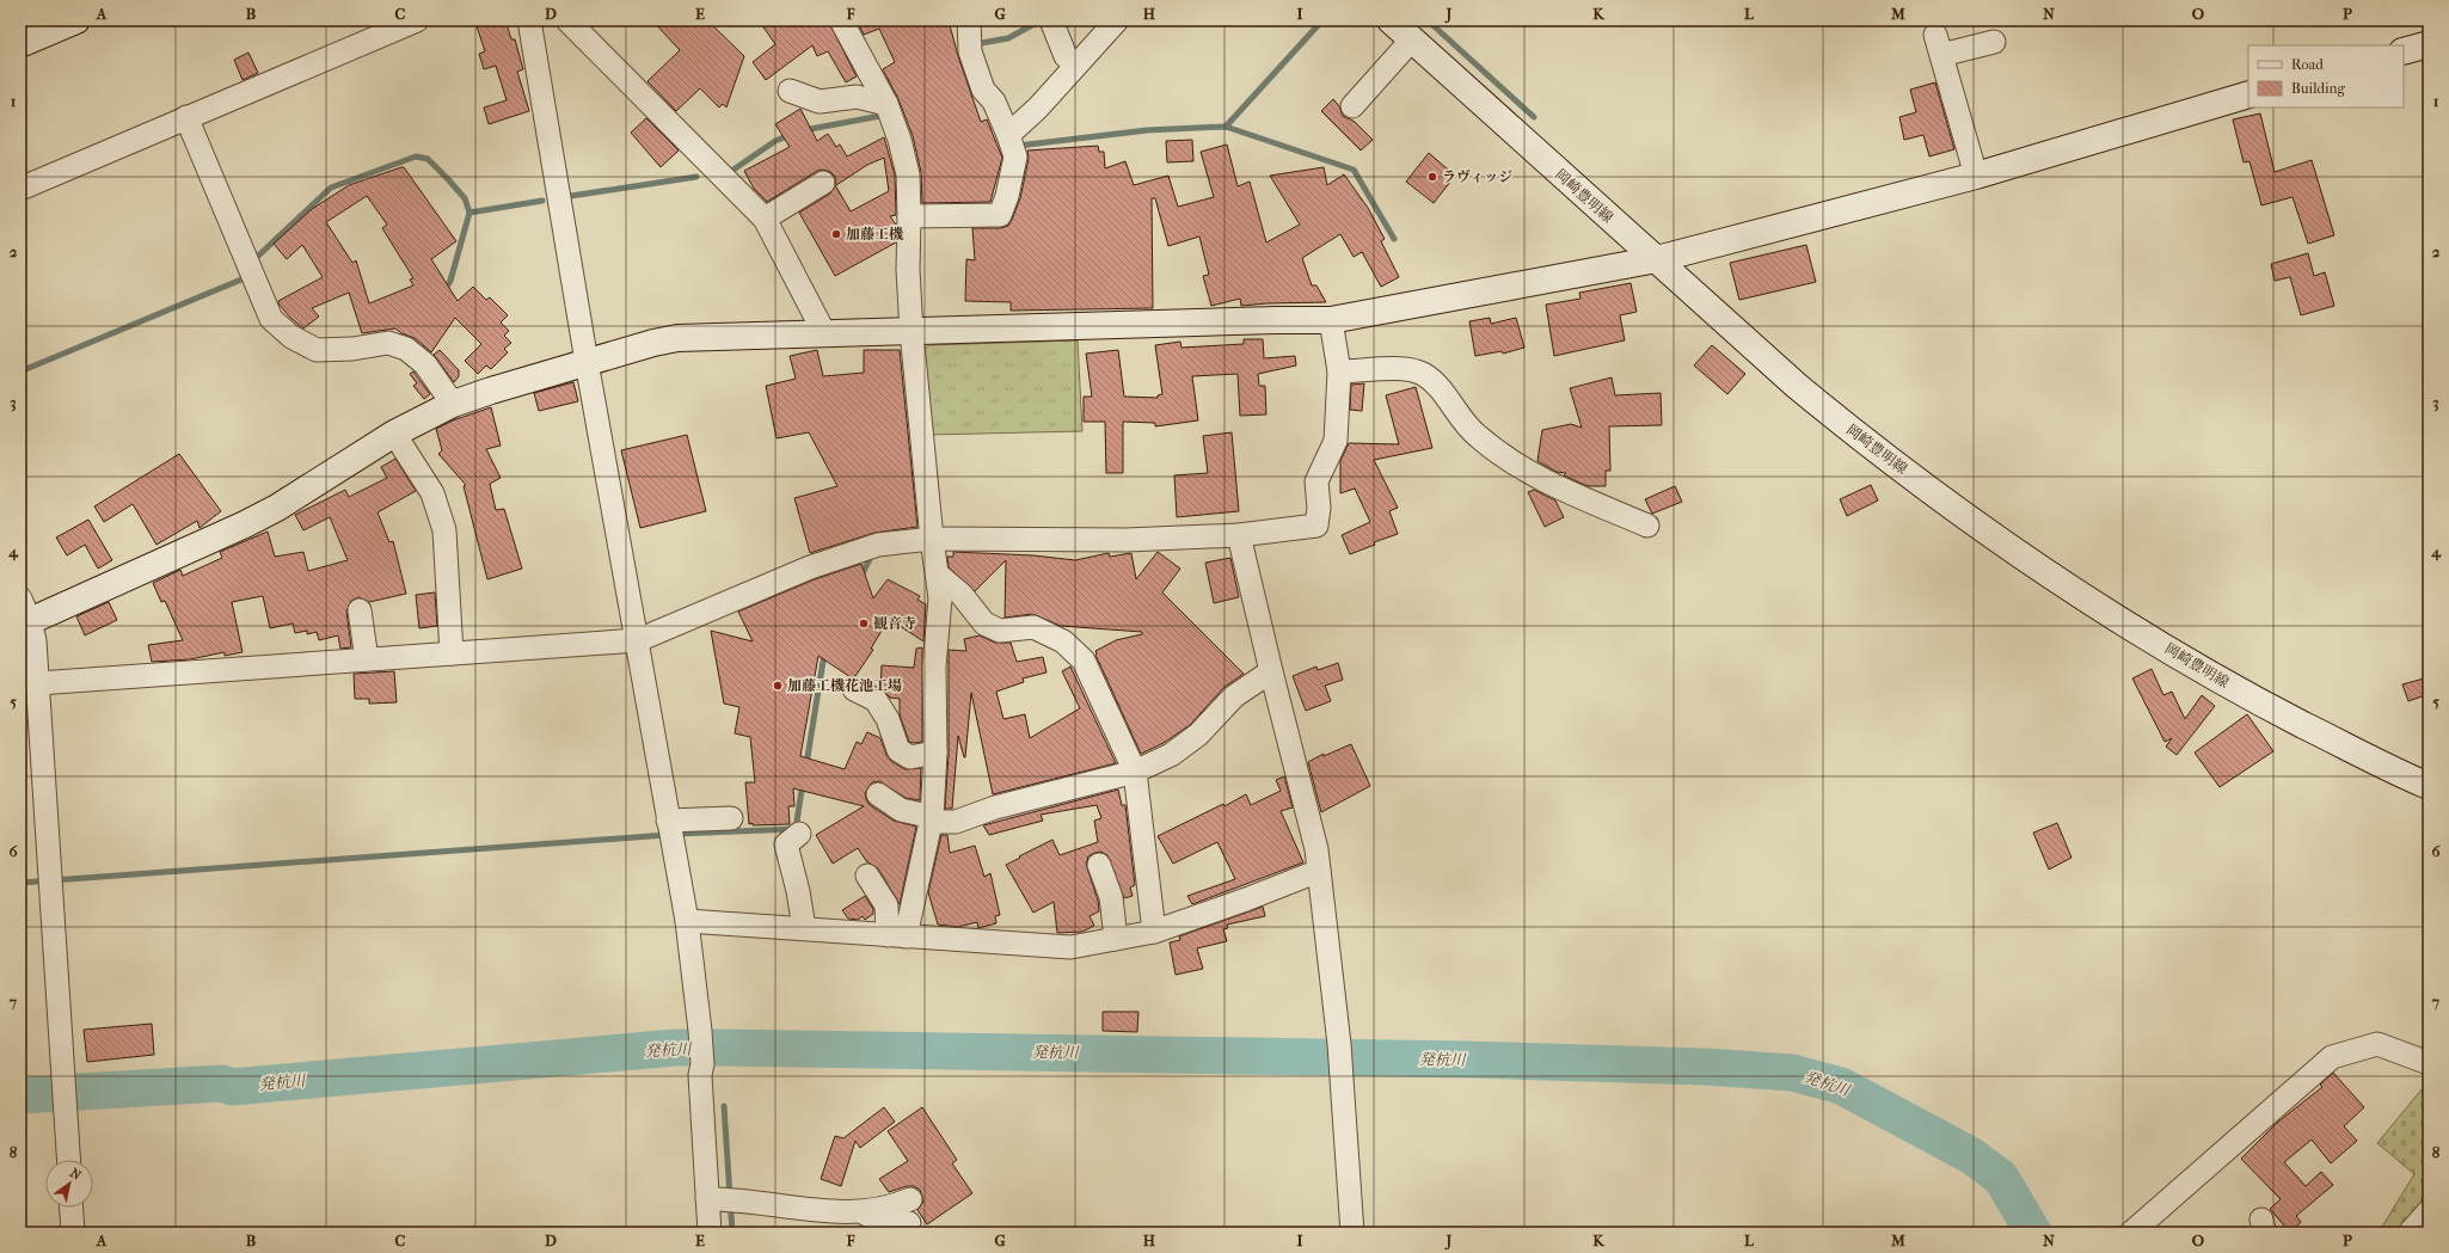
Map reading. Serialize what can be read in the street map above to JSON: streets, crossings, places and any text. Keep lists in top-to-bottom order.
{
  "streets": {
    "street": ["岡崎豊明線"]
  },
  "water": ["発杭川"],
  "places": [
    "ラヴィッジ",
    "加藤工機",
    "観音寺",
    "加藤工機花池工場"
  ],
  "legend": ["Road", "Building"],
  "north": "top right",
  "grid": {
    "columns": [
      "A",
      "B",
      "C",
      "D",
      "E",
      "F",
      "G",
      "H",
      "I",
      "J",
      "K",
      "L",
      "M",
      "N",
      "O",
      "P"
    ],
    "rows": [
      "1",
      "2",
      "3",
      "4",
      "5",
      "6",
      "7",
      "8"
    ]
  }
}
